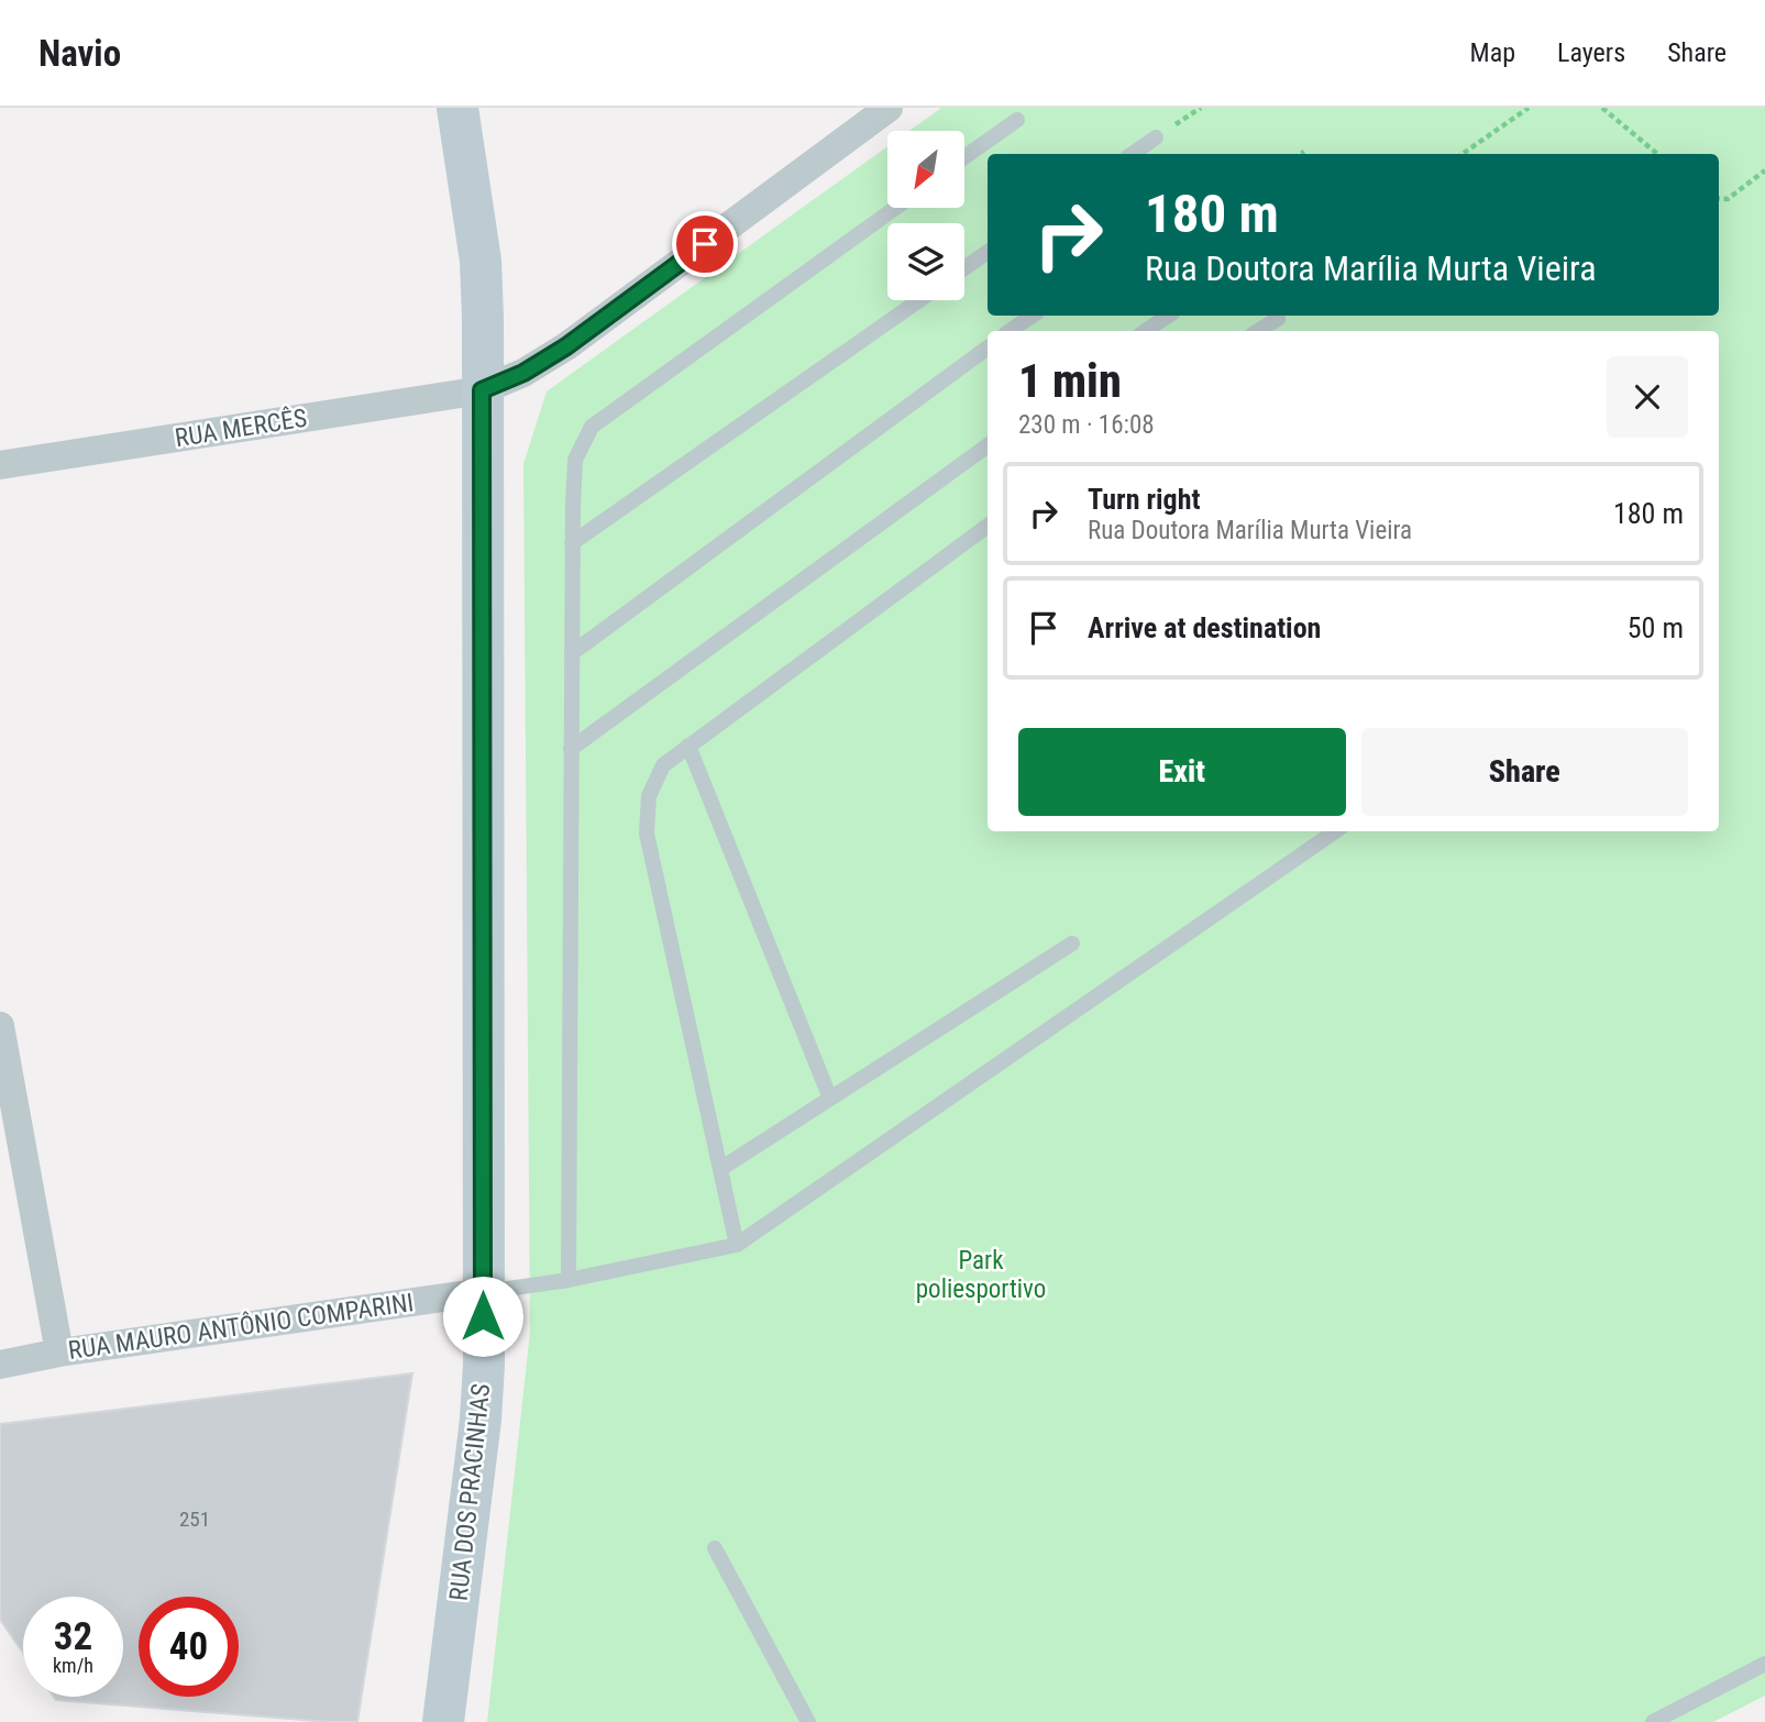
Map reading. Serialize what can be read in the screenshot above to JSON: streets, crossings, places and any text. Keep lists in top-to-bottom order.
{
  "streets": {
    "street": ["RUA MERCÊS", "RUA MAURO ANTÔNIO COMPARINI", "RUA DOS PRACINHAS"]
  },
  "crossings": [
    ["RUA MERCÊS", "RUA DOS PRACINHAS"],
    ["RUA MAURO ANTÔNIO COMPARINI", "RUA DOS PRACINHAS"]
  ],
  "parks": ["Park poliesportivo"],
  "house_numbers": ["251"],
  "north": "bottom left",
  "page": {
    "header": "Navio",
    "nav": ["Map", "Layers", "Share"],
    "turn": ["180 m", "Rua Doutora Marília Murta Vieira"],
    "heading": ["1 min", "230 m · 16:08"],
    "list": [
      {
        "name": "Turn right",
        "note": "Rua Doutora Marília Murta Vieira",
        "value": "180 m"
      },
      {
        "name": "Arrive at destination",
        "value": "50 m"
      }
    ],
    "buttons": ["Exit", "Share"],
    "speed": "32 km/h",
    "limit": "40"
  }
}
